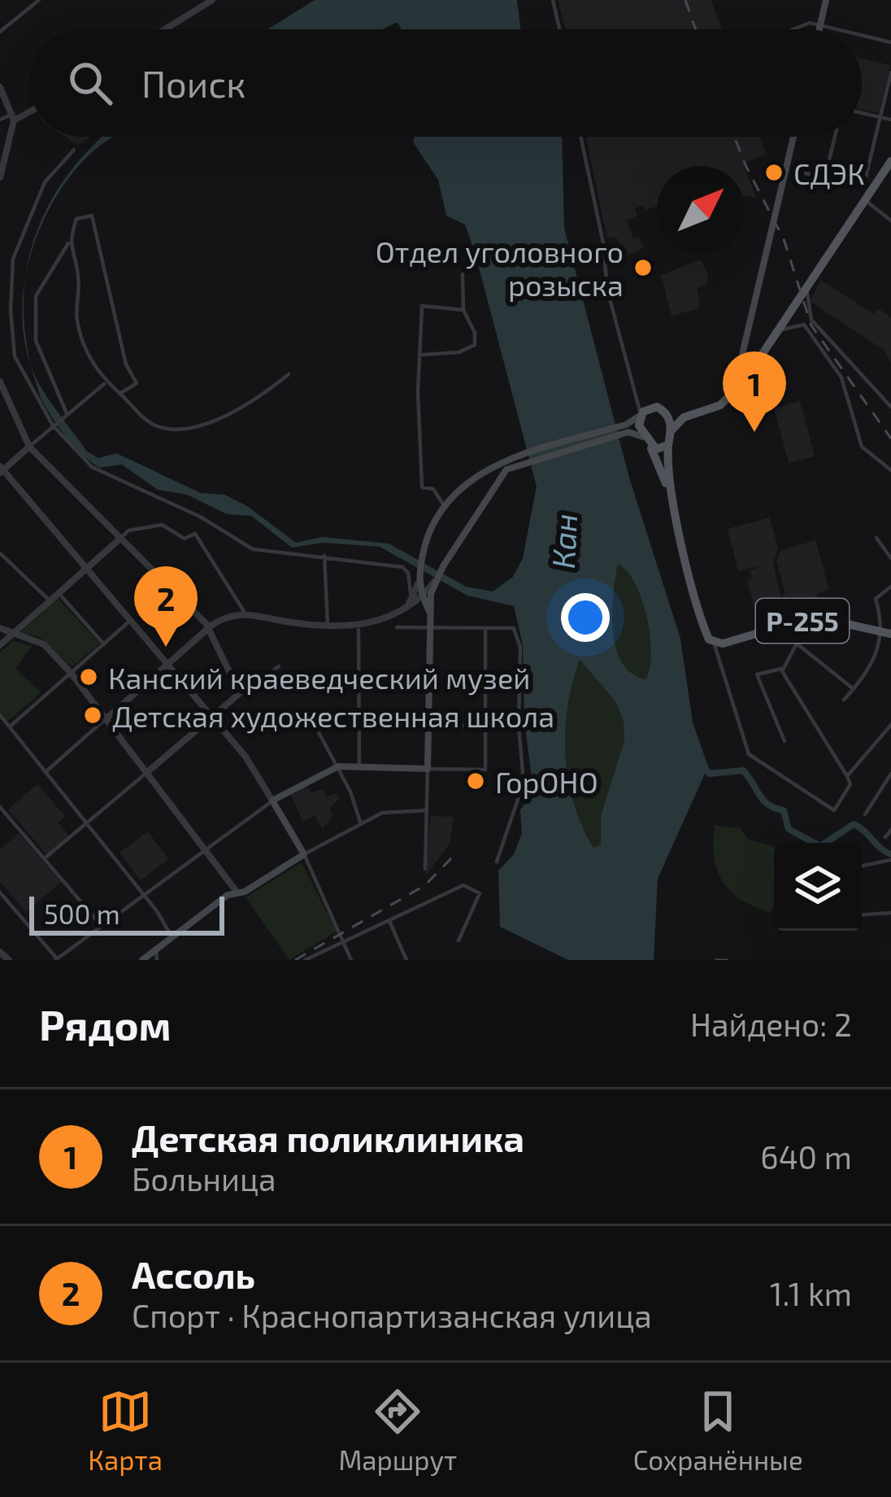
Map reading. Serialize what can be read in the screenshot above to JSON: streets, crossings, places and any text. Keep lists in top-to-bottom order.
{
  "streets": {
    "main road": ["Р-255"]
  },
  "water": ["Кан"],
  "places": [
    "СДЭК",
    "Отдел уголовного розыска",
    "Канский краеведческий музей",
    "Детская художественная школа",
    "ГорОНО"
  ],
  "scale_bar": "500 m",
  "north": "top right",
  "page": {
    "search": "Поиск",
    "pins": ["1", "2"],
    "scale": "500 m",
    "heading": ["Рядом", "Найдено: 2"],
    "list": [
      {
        "mark": "1",
        "name": "Детская поликлиника",
        "note": "Больница",
        "value": "640 m"
      },
      {
        "mark": "2",
        "name": "Ассоль",
        "note": "Спорт · Краснопартизанская улица",
        "value": "1.1 km"
      }
    ],
    "nav": ["Карта", "Маршрут", "Сохранённые"]
  }
}
